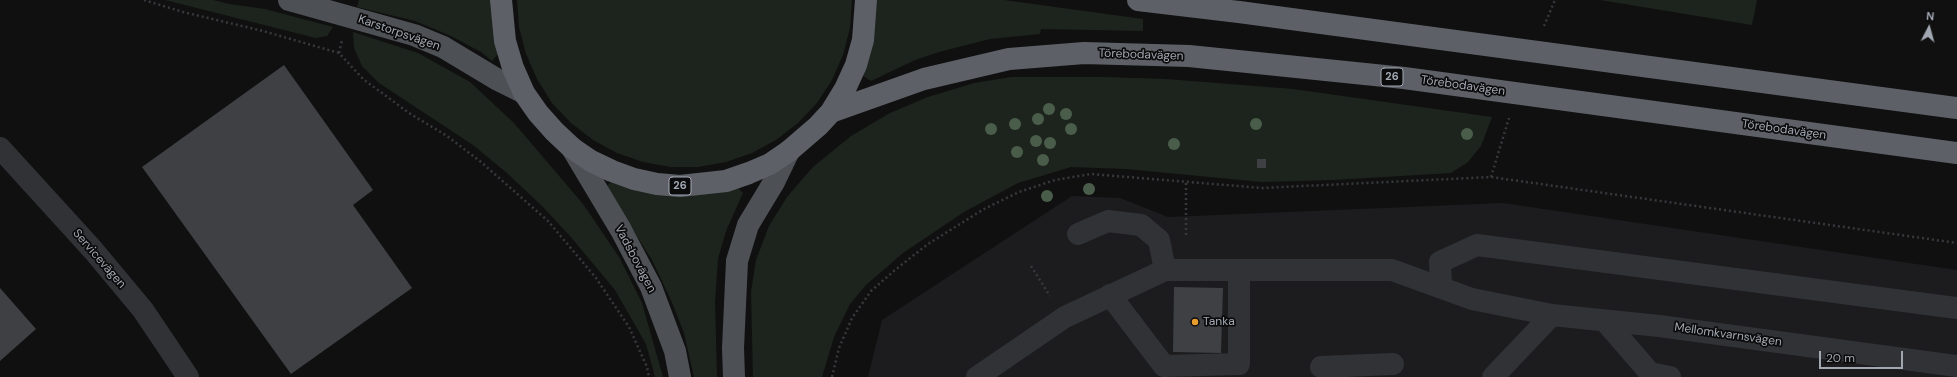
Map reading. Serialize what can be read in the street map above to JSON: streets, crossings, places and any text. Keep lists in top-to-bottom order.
{
  "streets": {
    "highway": ["Törebodavägen", "26"],
    "main road": ["Karstorpsvägen", "Vadsbovägen"],
    "street": ["Servicevägen", "Mellomkvarnsvägen"]
  },
  "crossings": [
    ["Karstorpsvägen", "26"],
    ["Törebodavägen", "26"],
    ["26", "Vadsbovägen"]
  ],
  "places": ["Tanka"],
  "scale_bar": "20 m",
  "north": "top"
}
